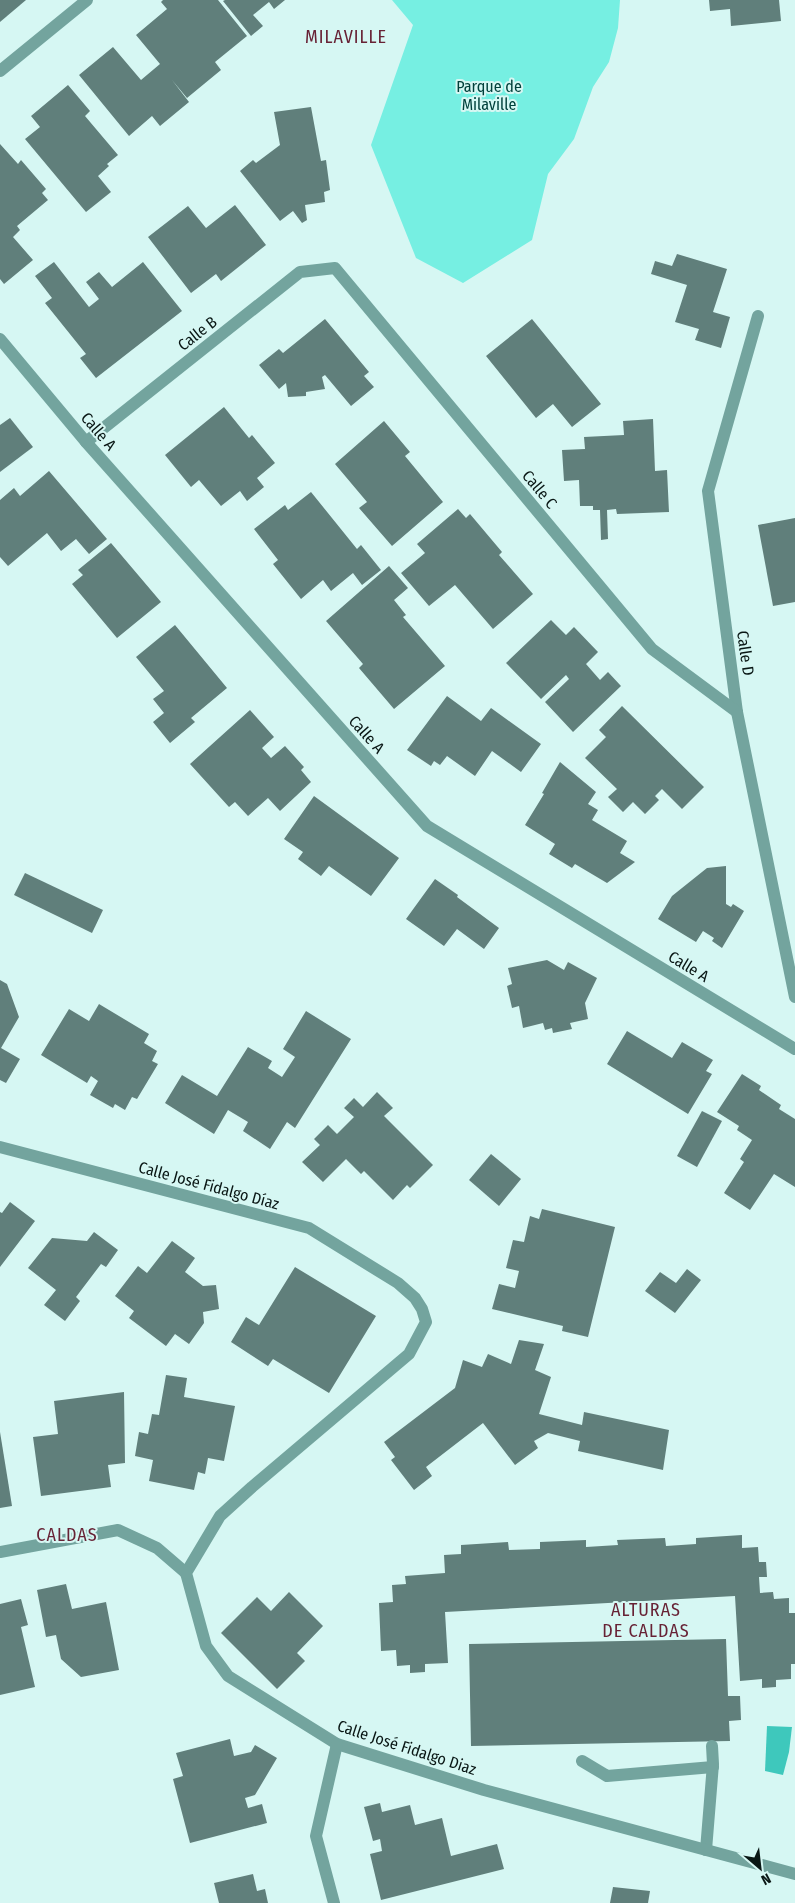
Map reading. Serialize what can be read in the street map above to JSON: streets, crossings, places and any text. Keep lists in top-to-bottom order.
{
  "streets": {
    "street": [
      "Calle B",
      "Calle A",
      "Calle C",
      "Calle D",
      "Calle José Fidalgo Díaz",
      "Calle José Fidalgo Diaz"
    ]
  },
  "crossings": [
    ["Calle B", "Calle A"],
    ["Calle B", "Calle C"],
    ["Calle C", "Calle D"],
    ["Calle José Fidalgo Díaz", "Calle José Fidalgo Diaz"]
  ],
  "districts": ["MILAVILLE", "CALDAS", "ALTURAS DE CALDAS"],
  "parks": ["Parque de Milaville"],
  "north": "bottom right"
}
